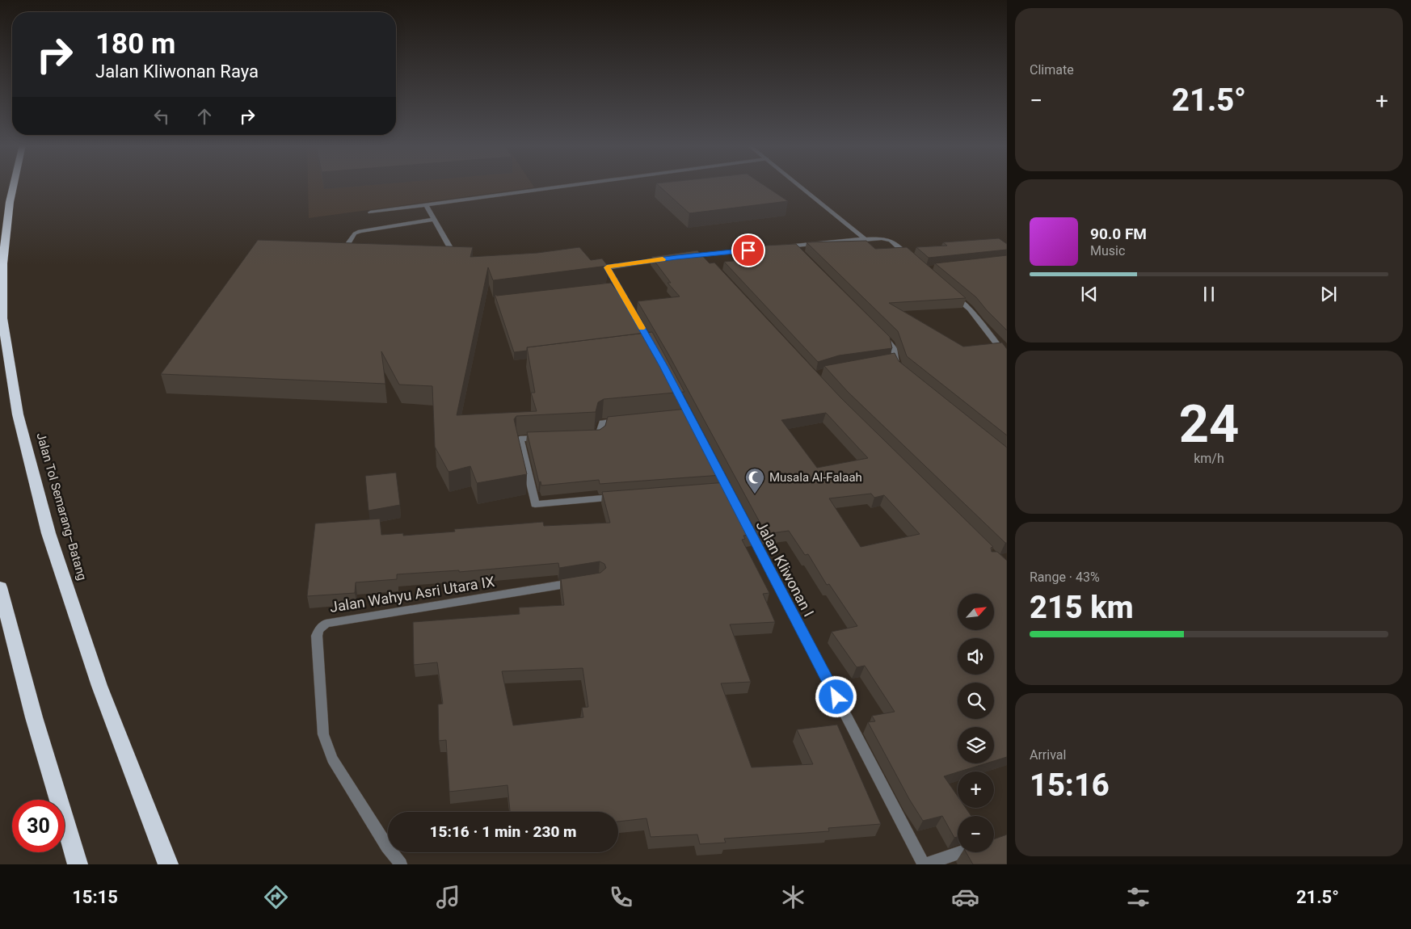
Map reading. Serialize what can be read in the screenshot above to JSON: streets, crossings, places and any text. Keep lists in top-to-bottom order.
{
  "streets": {
    "highway": ["Jalan Tol Semarang–Batang"],
    "street": ["Jalan Kliwonan I", "Jalan Wahyu Asri Utara IX"]
  },
  "places": {
    "mosque": ["Musala Al-Falaah"]
  },
  "north": "top right",
  "page": {
    "tile": [
      "Climate",
      ["24", "km/h"],
      ["Range · 43%", "215 km"],
      ["Arrival", "15:16"]
    ],
    "turn": ["180 m", "Jalan Kliwonan Raya"],
    "heat": ["−", "21.5°", "+"],
    "song": ["90.0 FM", "Music"],
    "map_buttons": ["+", "−"],
    "limit": "30",
    "trip": "15:16 · 1 min · 230 m",
    "tabs": ["15:15", "21.5°"]
  }
}
